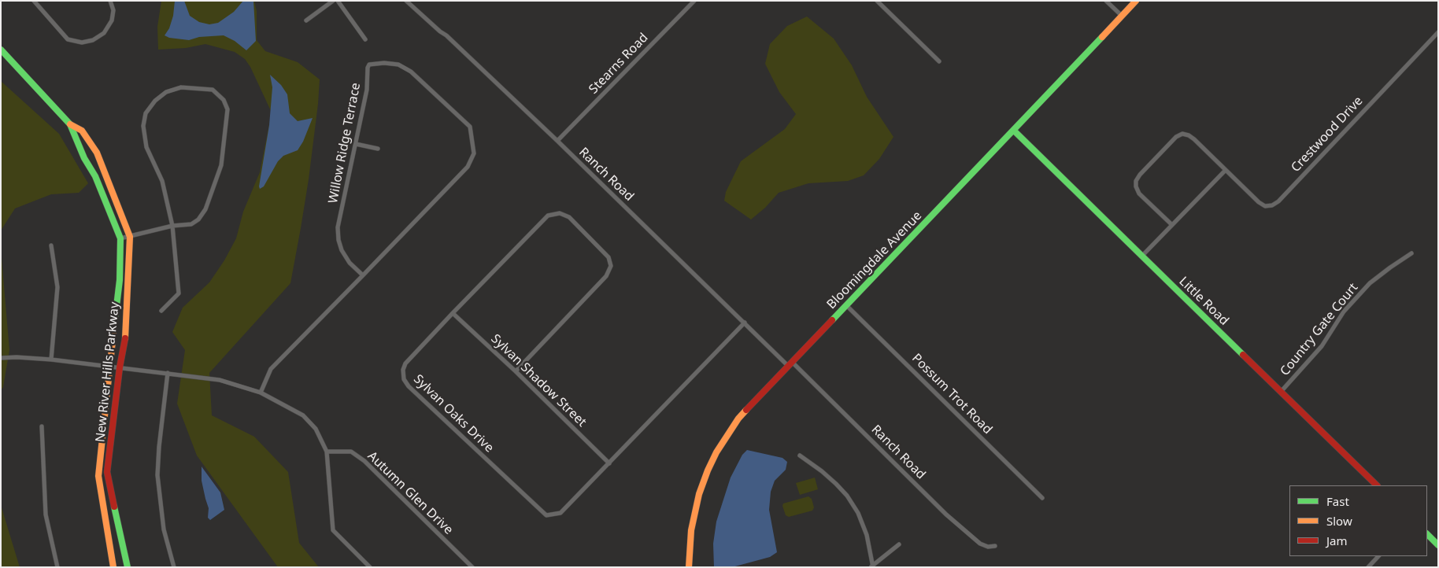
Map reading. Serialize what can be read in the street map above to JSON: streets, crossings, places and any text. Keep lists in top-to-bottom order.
{
  "streets": {
    "street": [
      "Stearns Road",
      "Crestwood Drive",
      "Willow Ridge Terrace",
      "Ranch Road",
      "Bloomingdale Avenue",
      "Little Road",
      "Country Gate Court",
      "New River Hills Parkway",
      "Sylvan Shadow Street",
      "Possum Trot Road",
      "Sylvan Oaks Drive",
      "Autumn Glen Drive"
    ]
  },
  "crossings": [
    ["Stearns Road", "Ranch Road"],
    ["Ranch Road", "Bloomingdale Avenue"],
    ["Ranch Road", "Sylvan Oaks Drive"],
    ["Bloomingdale Avenue", "Little Road"],
    ["Bloomingdale Avenue", "Possum Trot Road"],
    ["Little Road", "Country Gate Court"],
    ["Sylvan Shadow Street", "Sylvan Oaks Drive"]
  ],
  "legend": ["Fast", "Slow", "Jam"]
}
